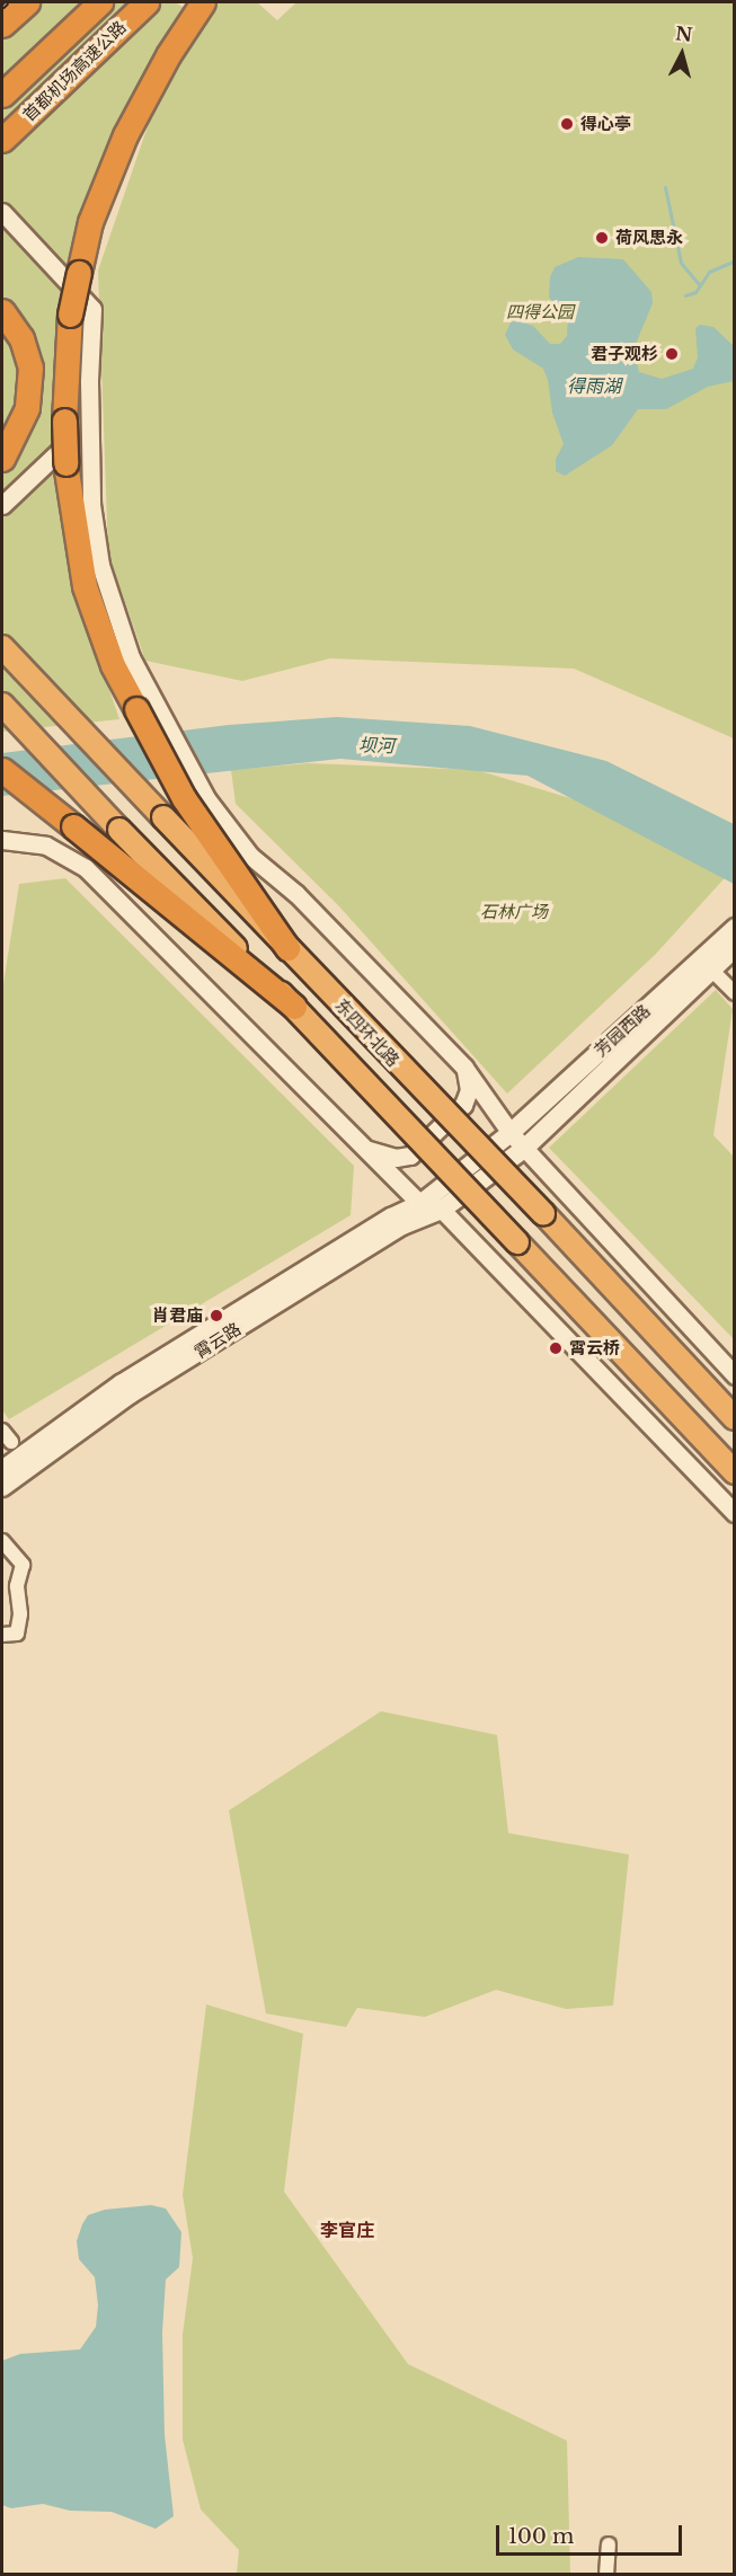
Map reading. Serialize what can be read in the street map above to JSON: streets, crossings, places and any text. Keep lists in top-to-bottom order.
{
  "streets": {
    "highway": ["首都机场高速公路", "东四环北路"],
    "main road": ["芳园西路", "霄云路"]
  },
  "crossings": [
    ["芳园西路", "霄云路"]
  ],
  "districts": ["李官庄"],
  "water": ["得雨湖", "坝河"],
  "parks": ["四得公园", "石林广场"],
  "places": [
    "得心亭",
    "荷风思永",
    "君子观杉",
    "肖君庙",
    "霄云桥"
  ],
  "scale_bar": "100 m",
  "north": "top"
}
